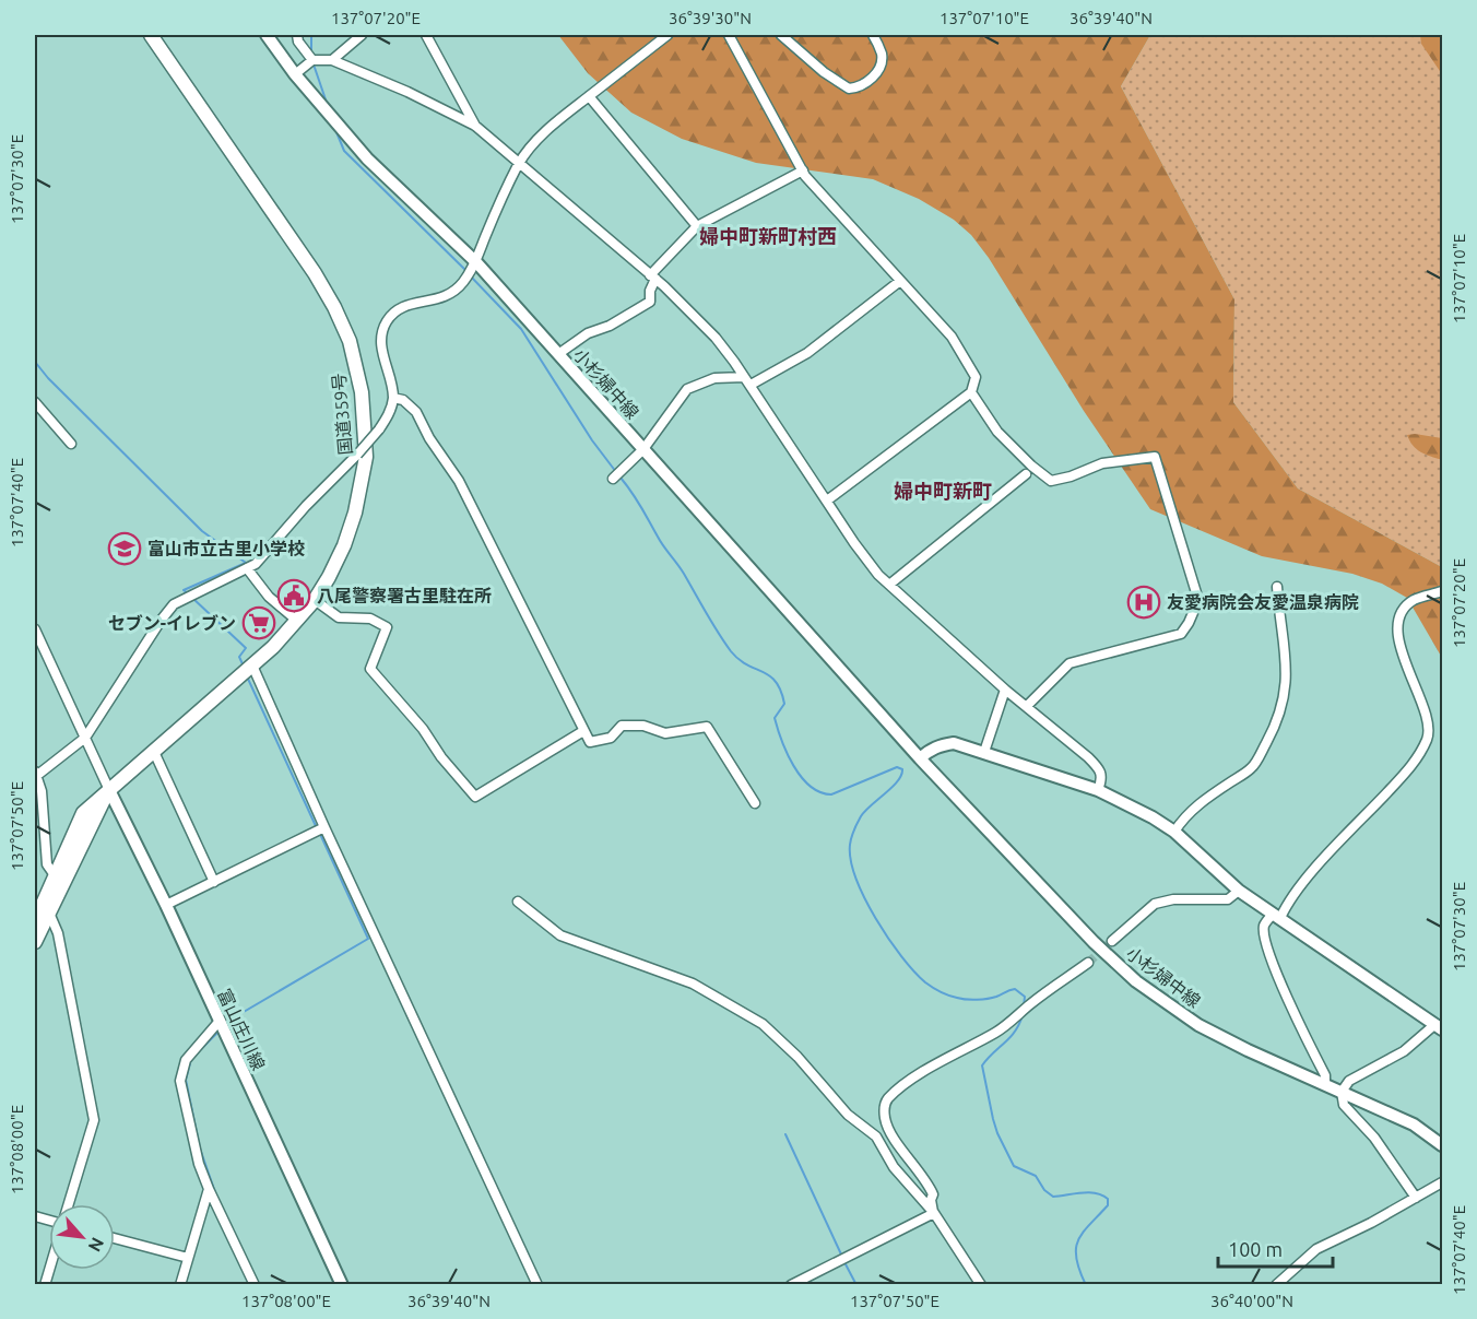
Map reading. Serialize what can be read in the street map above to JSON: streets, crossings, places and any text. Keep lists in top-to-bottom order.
{
  "streets": {
    "highway": ["国道359号"],
    "main road": ["小杉婦中線", "富山庄川線"]
  },
  "crossings": [
    ["国道359号", "富山庄川線"]
  ],
  "districts": ["婦中町新町村西", "婦中町新町"],
  "places": {
    "school or university": ["富山市立古里小学校"],
    "public building": ["八尾警察署古里駐在所"],
    "hospital": ["友愛病院会友愛温泉病院"],
    "supermarket": ["セブン-イレブン"]
  },
  "scale_bar": "100 m",
  "north": "bottom right",
  "coordinates": [
    "137°07'20\"E",
    "36°39'30\"N",
    "137°07'10\"E",
    "36°39'40\"N",
    "137°07'30\"E",
    "137°07'40\"E",
    "137°07'50\"E",
    "137°08'00\"E",
    "36°40'00\"N"
  ]
}
